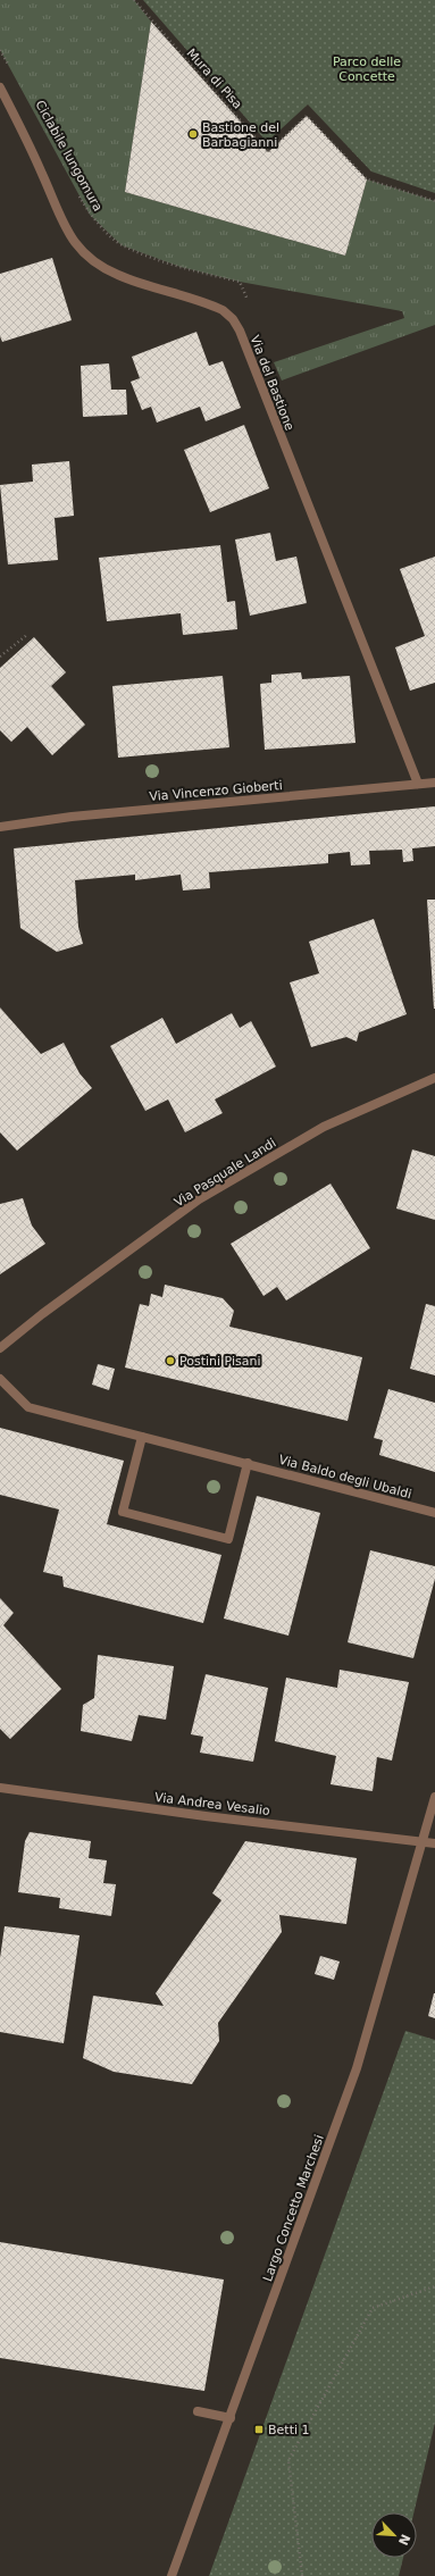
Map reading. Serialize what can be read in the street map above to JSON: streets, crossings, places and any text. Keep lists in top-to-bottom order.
{
  "streets": {
    "street": [
      "Via del Bastione",
      "Via Vincenzo Gioberti",
      "Via Pasquale Landi",
      "Via Baldo degli Ubaldi",
      "Via Andrea Vesalio",
      "Largo Concetto Marchesi"
    ],
    "path": ["Mura di Pisa", "Ciclabile lungomura"]
  },
  "crossings": [
    ["Via del Bastione", "Via Vincenzo Gioberti"],
    ["Via Andrea Vesalio", "Largo Concetto Marchesi"]
  ],
  "parks": ["Parco delle Concette"],
  "places": {
    "other": ["Bastione del Barbagianni", "Postini Pisani"],
    "transit": ["Betti 1"]
  },
  "north": "bottom right"
}
